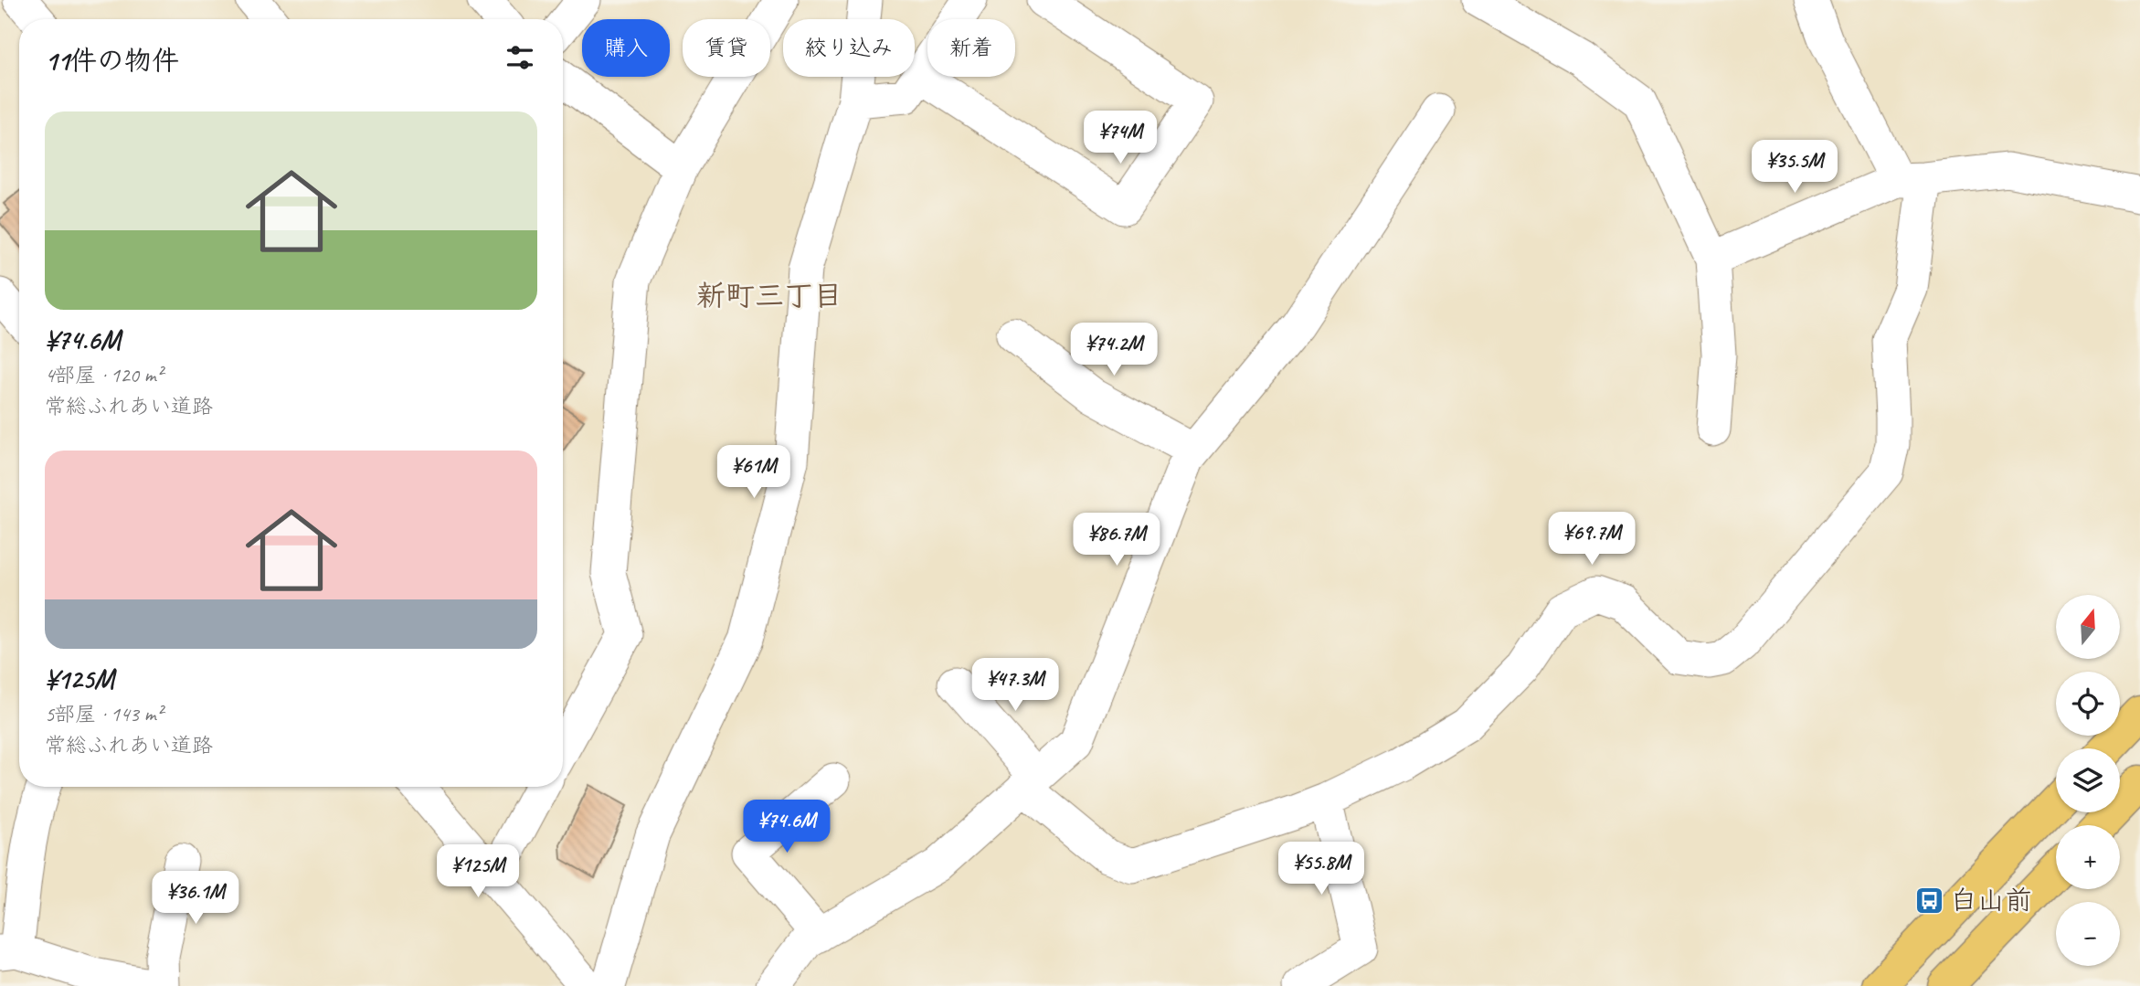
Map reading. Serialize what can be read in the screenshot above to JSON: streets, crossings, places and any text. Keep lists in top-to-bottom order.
{
  "districts": ["新町三丁目"],
  "places": {
    "bus stop": ["白山前"]
  },
  "north": "top",
  "page": {
    "chip": [
      "購入",
      "賃貸",
      "絞り込み",
      "新着"
    ],
    "heading": "11件の物件",
    "list": [
      {
        "name": "¥74.6M",
        "note": "4部屋 · 120 m² · 常総ふれあい道路"
      },
      {
        "name": "¥125M",
        "note": "5部屋 · 143 m² · 常総ふれあい道路"
      }
    ],
    "price": [
      "¥74M",
      "¥35.5M",
      "¥74.2M",
      "¥61M",
      "¥69.7M",
      "¥86.7M",
      "¥47.3M",
      "¥74.6M",
      "¥55.8M",
      "¥125M",
      "¥36.1M"
    ],
    "map_buttons": ["+", "−"]
  }
}
